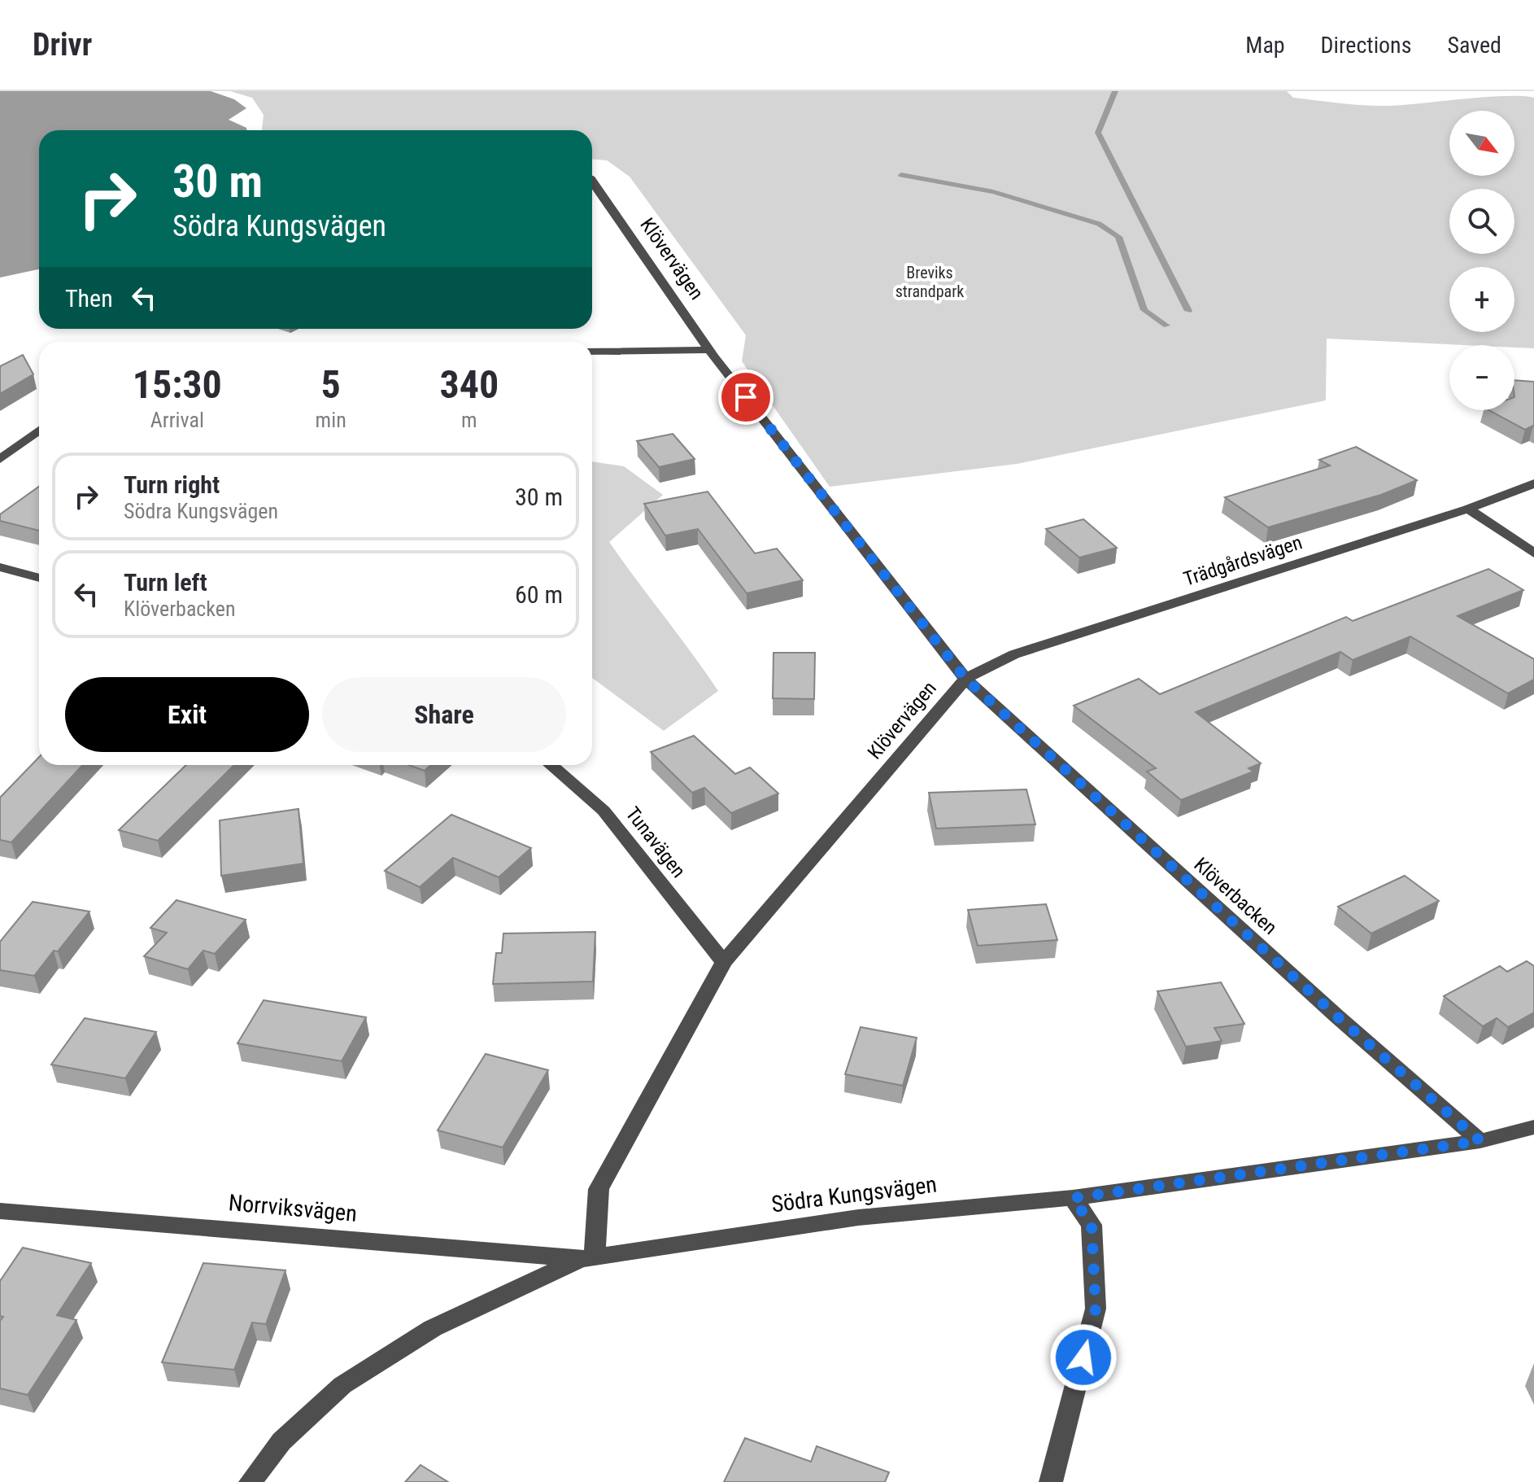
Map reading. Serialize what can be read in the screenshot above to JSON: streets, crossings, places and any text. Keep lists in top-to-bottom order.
{
  "streets": {
    "street": [
      "Klövervägen",
      "Trädgårdsvägen",
      "Tunavägen",
      "Klöverbacken",
      "Södra Kungsvägen",
      "Norrviksvägen"
    ]
  },
  "crossings": [
    ["Klövervägen", "Trädgårdsvägen"],
    ["Klövervägen", "Tunavägen"],
    ["Klövervägen", "Klöverbacken"],
    ["Klövervägen", "Södra Kungsvägen"],
    ["Klövervägen", "Norrviksvägen"],
    ["Trädgårdsvägen", "Klöverbacken"],
    ["Klöverbacken", "Södra Kungsvägen"],
    ["Södra Kungsvägen", "Norrviksvägen"]
  ],
  "parks": ["Breviks strandpark"],
  "north": "bottom right",
  "page": {
    "header": "Drivr",
    "nav": ["Map", "Directions", "Saved"],
    "map_buttons": ["+", "−"],
    "turn": ["30 m", "Södra Kungsvägen"],
    "then": "Then",
    "eta": [
      "15:30",
      "Arrival",
      "5",
      "min",
      "340",
      "m"
    ],
    "list": [
      {
        "name": "Turn right",
        "note": "Södra Kungsvägen",
        "value": "30 m"
      },
      {
        "name": "Turn left",
        "note": "Klöverbacken",
        "value": "60 m"
      }
    ],
    "buttons": ["Exit", "Share"]
  }
}
